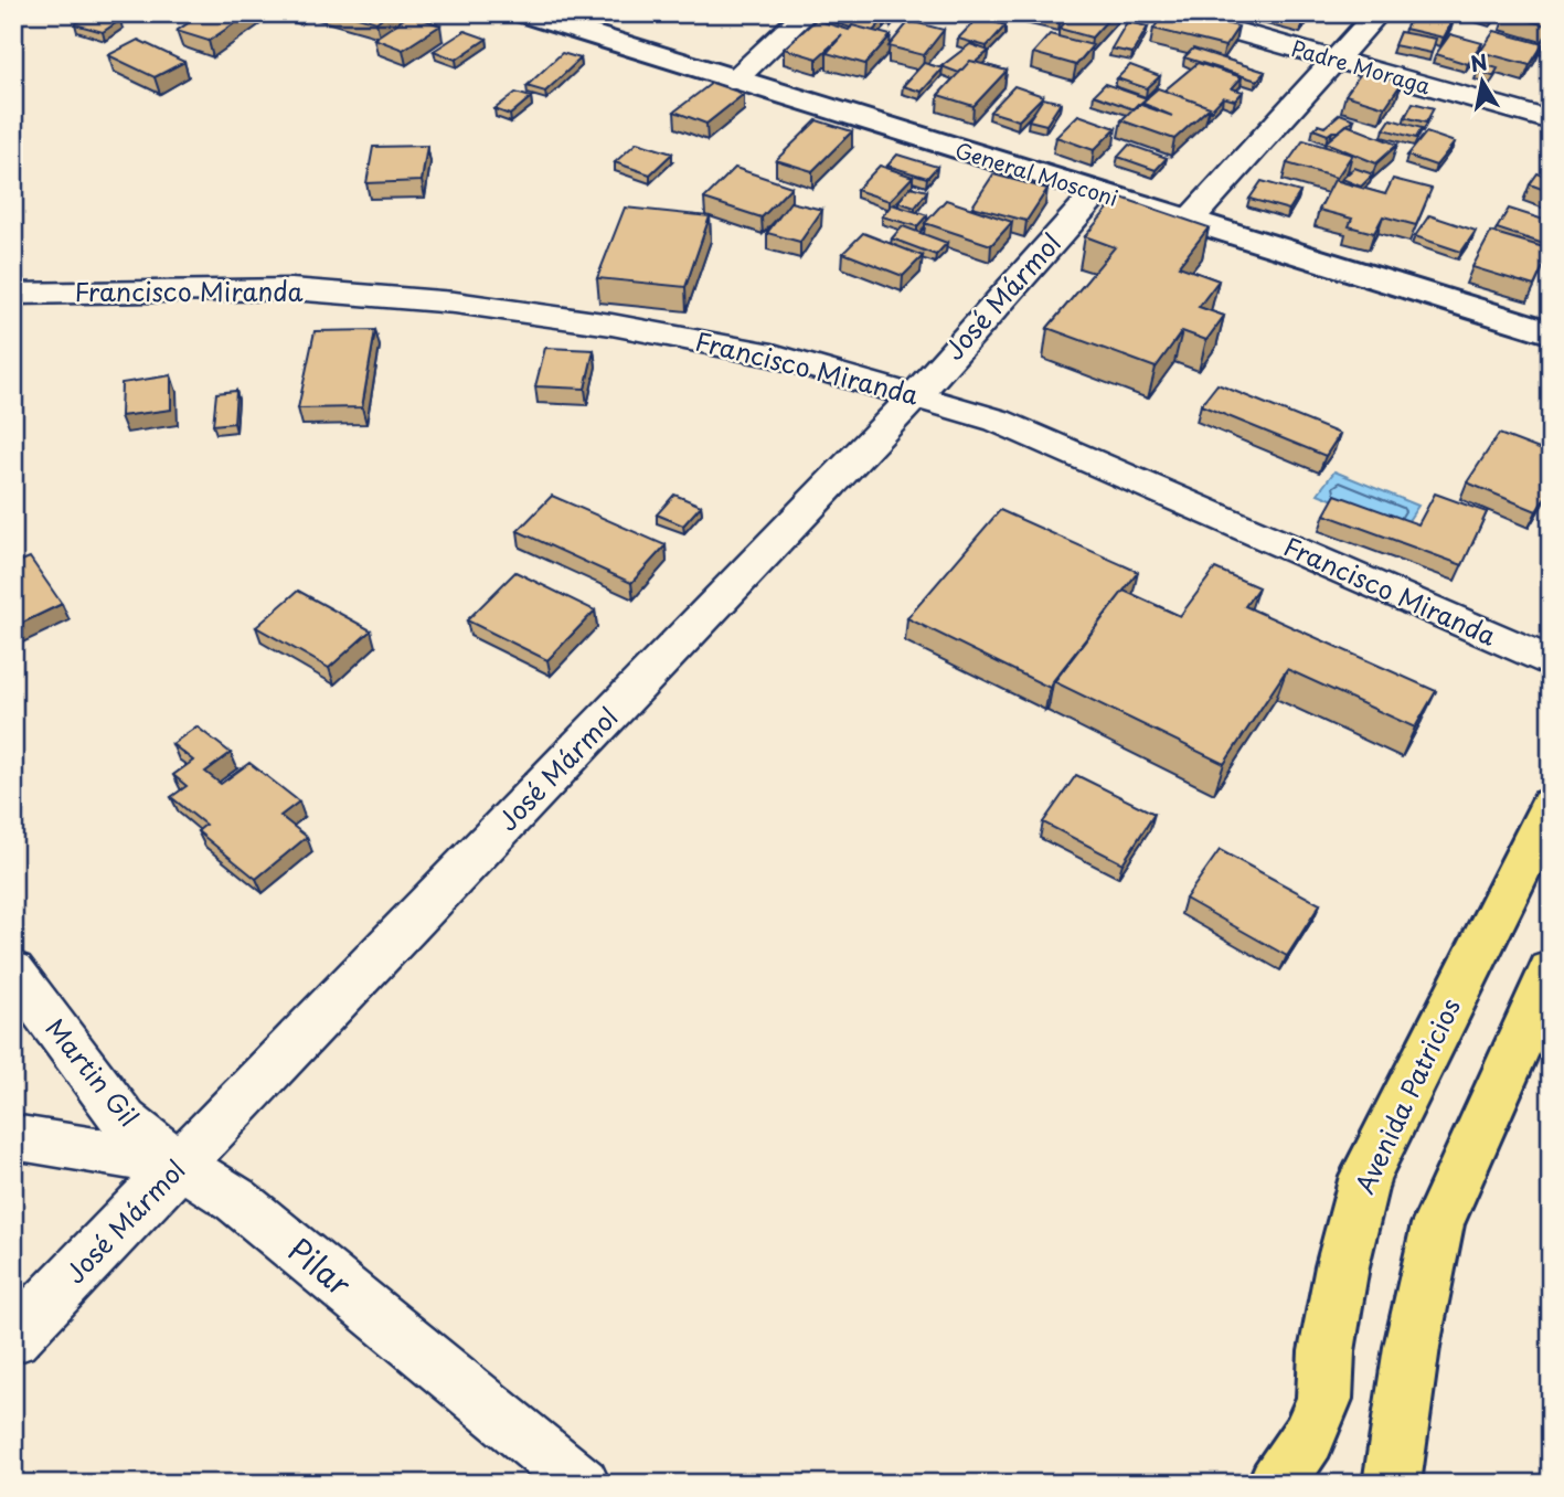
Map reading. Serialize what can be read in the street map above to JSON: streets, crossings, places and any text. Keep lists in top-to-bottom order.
{
  "streets": {
    "main road": ["Avenida Patricios"],
    "street": [
      "Padre Moraga",
      "General Mosconi",
      "Francisco Miranda",
      "José Mármol",
      "Martin Gil",
      "Pilar"
    ]
  },
  "crossings": [
    ["General Mosconi", "José Mármol"],
    ["Francisco Miranda", "José Mármol"],
    ["José Mármol", "Martin Gil"],
    ["José Mármol", "Pilar"],
    ["Martin Gil", "Pilar"]
  ],
  "north": "top"
}
